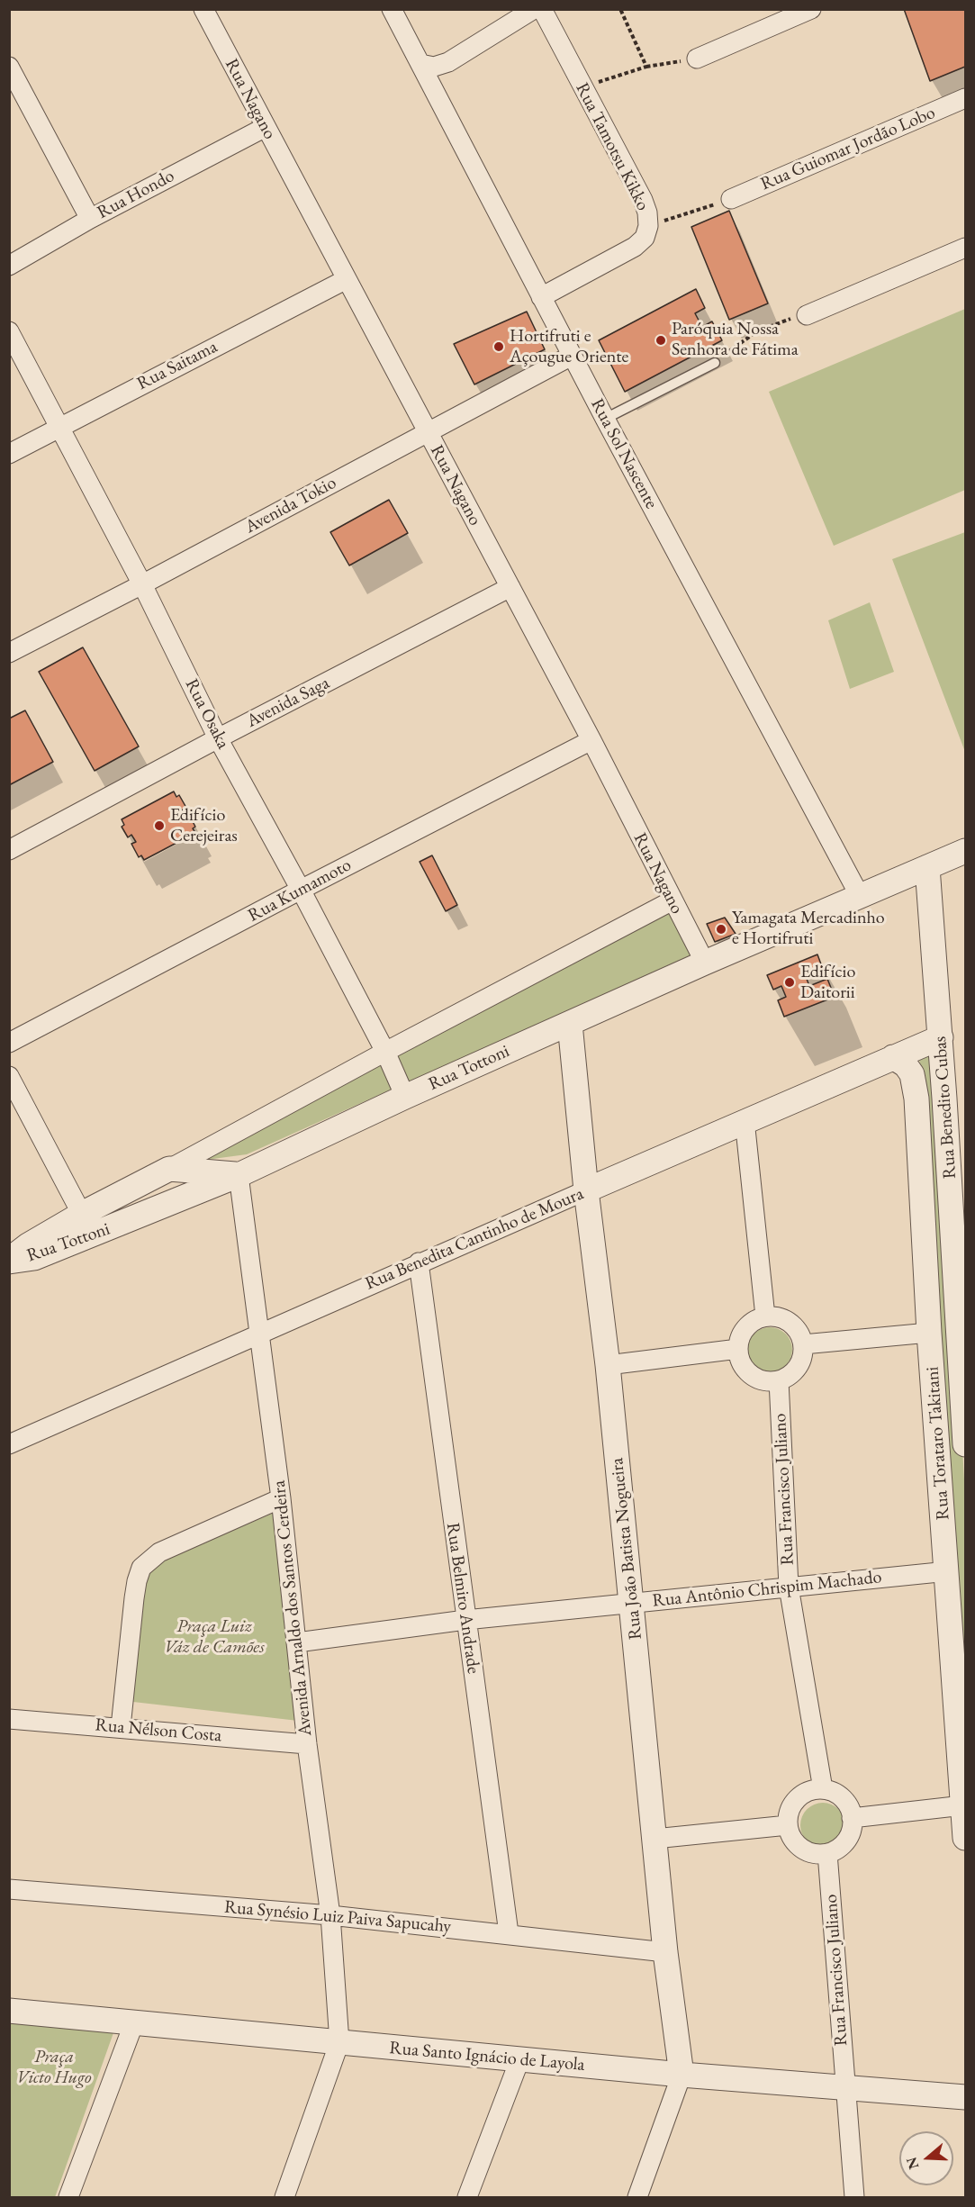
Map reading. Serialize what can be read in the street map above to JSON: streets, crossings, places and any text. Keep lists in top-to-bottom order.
{
  "streets": {
    "street": [
      "Rua Nagano",
      "Rua Tamotsu Kikko",
      "Rua Guiomar Jordão Lobo",
      "Rua Hondo",
      "Rua Saitama",
      "Rua Sol Nascente",
      "Avenida Tokio",
      "Avenida Saga",
      "Rua Osaka",
      "Rua Kumamoto",
      "Rua Tottoni",
      "Rua Benedito Cubas",
      "Rua Benedita Cantinho de Moura",
      "Rua Torataro Takitani",
      "Rua Francisco Juliano",
      "Rua João Batista Nogueira",
      "Rua Antônio Chrispim Machado",
      "Rua Belmiro Andrade",
      "Avenida Arnaldo dos Santos Cerdeira",
      "Rua Nélson Costa",
      "Rua Synésio Luiz Paiva Sapucahy",
      "Rua Santo Ignácio de Layola"
    ]
  },
  "crossings": [
    ["Rua Nagano", "Rua Hondo"],
    ["Rua Nagano", "Rua Saitama"],
    ["Rua Nagano", "Avenida Tokio"],
    ["Rua Nagano", "Avenida Saga"],
    ["Rua Nagano", "Rua Kumamoto"],
    ["Rua Nagano", "Rua Tottoni"],
    ["Rua Tamotsu Kikko", "Rua Sol Nascente"],
    ["Rua Saitama", "Rua Osaka"],
    ["Rua Sol Nascente", "Avenida Tokio"],
    ["Rua Sol Nascente", "Rua Tottoni"],
    ["Avenida Tokio", "Rua Osaka"],
    ["Avenida Saga", "Rua Osaka"],
    ["Rua Osaka", "Rua Kumamoto"],
    ["Rua Osaka", "Rua Tottoni"],
    ["Rua Tottoni", "Rua Benedito Cubas"],
    ["Rua Tottoni", "Rua João Batista Nogueira"],
    ["Rua Tottoni", "Avenida Arnaldo dos Santos Cerdeira"],
    ["Rua Benedito Cubas", "Rua Benedita Cantinho de Moura"],
    ["Rua Benedita Cantinho de Moura", "Rua Torataro Takitani"],
    ["Rua Benedita Cantinho de Moura", "Rua João Batista Nogueira"],
    ["Rua Benedita Cantinho de Moura", "Rua Belmiro Andrade"],
    ["Rua Benedita Cantinho de Moura", "Avenida Arnaldo dos Santos Cerdeira"],
    ["Rua Torataro Takitani", "Rua Antônio Chrispim Machado"],
    ["Rua Francisco Juliano", "Rua Antônio Chrispim Machado"],
    ["Rua Francisco Juliano", "Rua Santo Ignácio de Layola"],
    ["Rua João Batista Nogueira", "Rua Antônio Chrispim Machado"],
    ["Rua João Batista Nogueira", "Rua Synésio Luiz Paiva Sapucahy"],
    ["Rua João Batista Nogueira", "Rua Santo Ignácio de Layola"],
    ["Rua Antônio Chrispim Machado", "Rua Belmiro Andrade"],
    ["Rua Antônio Chrispim Machado", "Avenida Arnaldo dos Santos Cerdeira"],
    ["Rua Belmiro Andrade", "Rua Synésio Luiz Paiva Sapucahy"],
    ["Avenida Arnaldo dos Santos Cerdeira", "Rua Nélson Costa"],
    ["Avenida Arnaldo dos Santos Cerdeira", "Rua Synésio Luiz Paiva Sapucahy"],
    ["Avenida Arnaldo dos Santos Cerdeira", "Rua Santo Ignácio de Layola"]
  ],
  "parks": ["Praça Luiz Váz de Camões", "Praça Victo Hugo"],
  "places": [
    "Paróquia Nossa Senhora de Fátima",
    "Hortifruti e Açougue Oriente",
    "Edifício Cerejeiras",
    "Yamagata Mercadinho e Hortifruti",
    "Edifício Daitorii"
  ],
  "north": "left"
}
